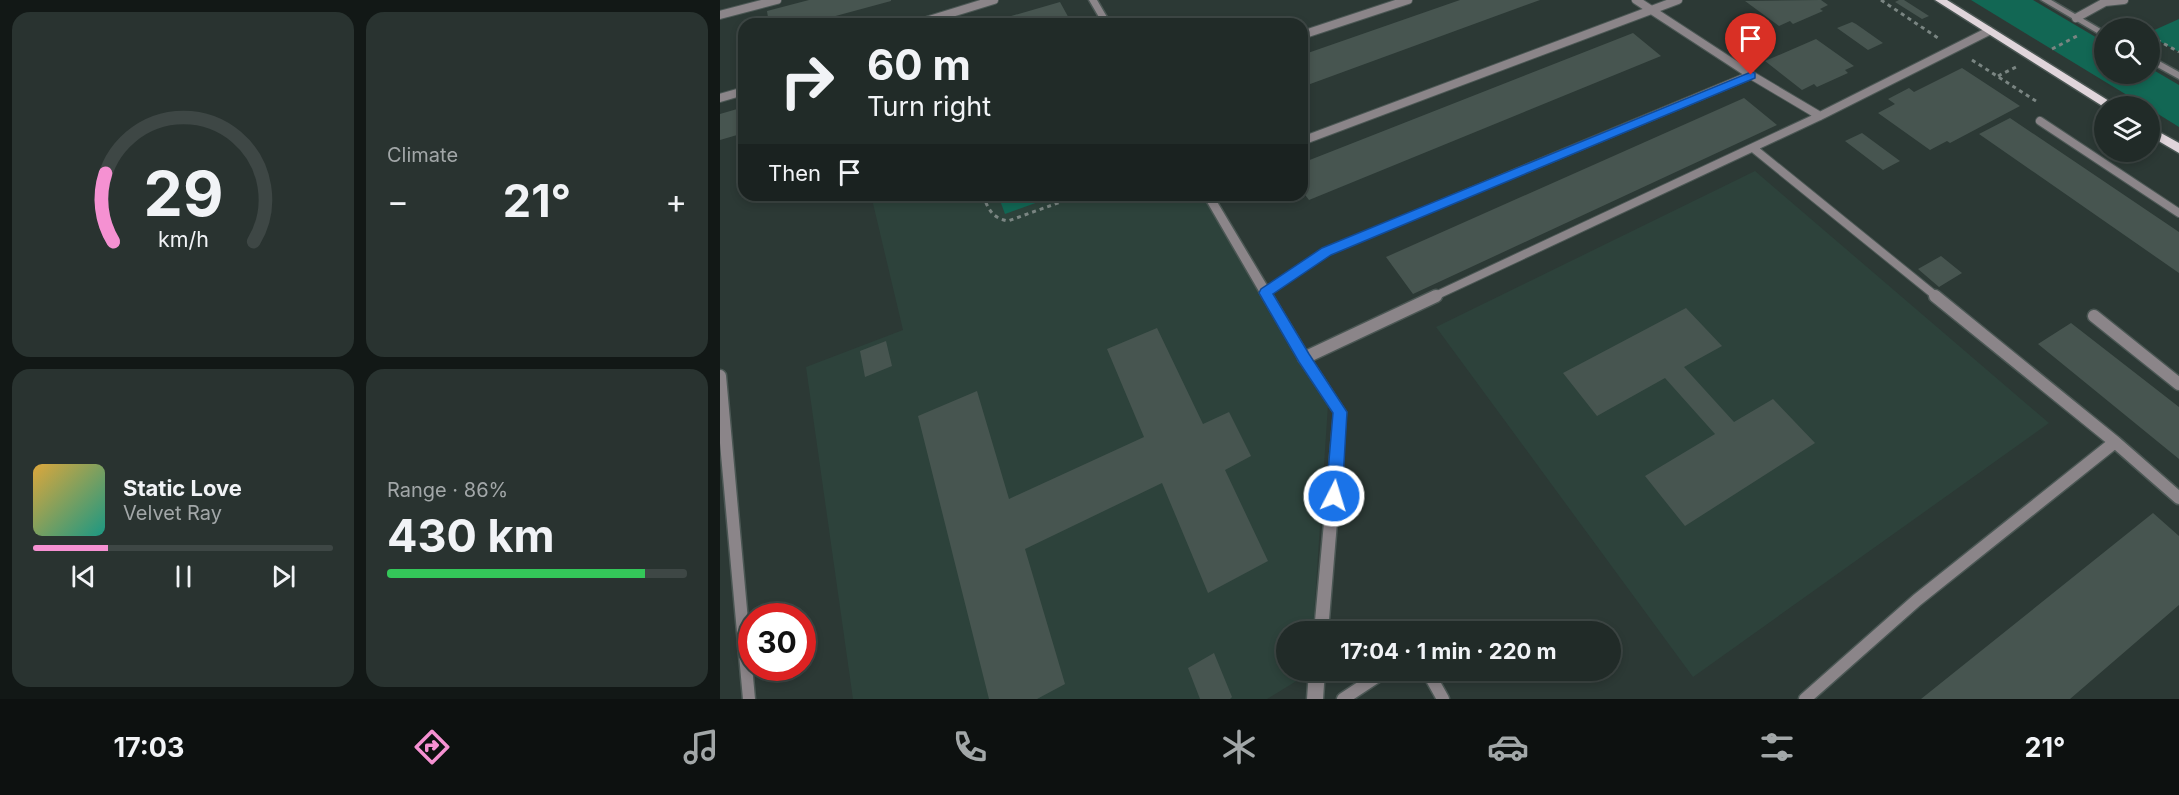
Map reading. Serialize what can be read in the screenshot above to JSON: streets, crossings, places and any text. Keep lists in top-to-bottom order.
{
  "page": {
    "tile": [
      "Climate",
      ["Range · 86%", "430 km"]
    ],
    "turn": ["60 m", "Turn right"],
    "then": "Then",
    "heat": ["−", "21°", "+"],
    "song": ["Static Love", "Velvet Ray"],
    "limit": "30",
    "trip": "17:04 · 1 min · 220 m",
    "tabs": ["17:03", "21°"],
    "gauge": ["29", "km/h"]
  }
}
